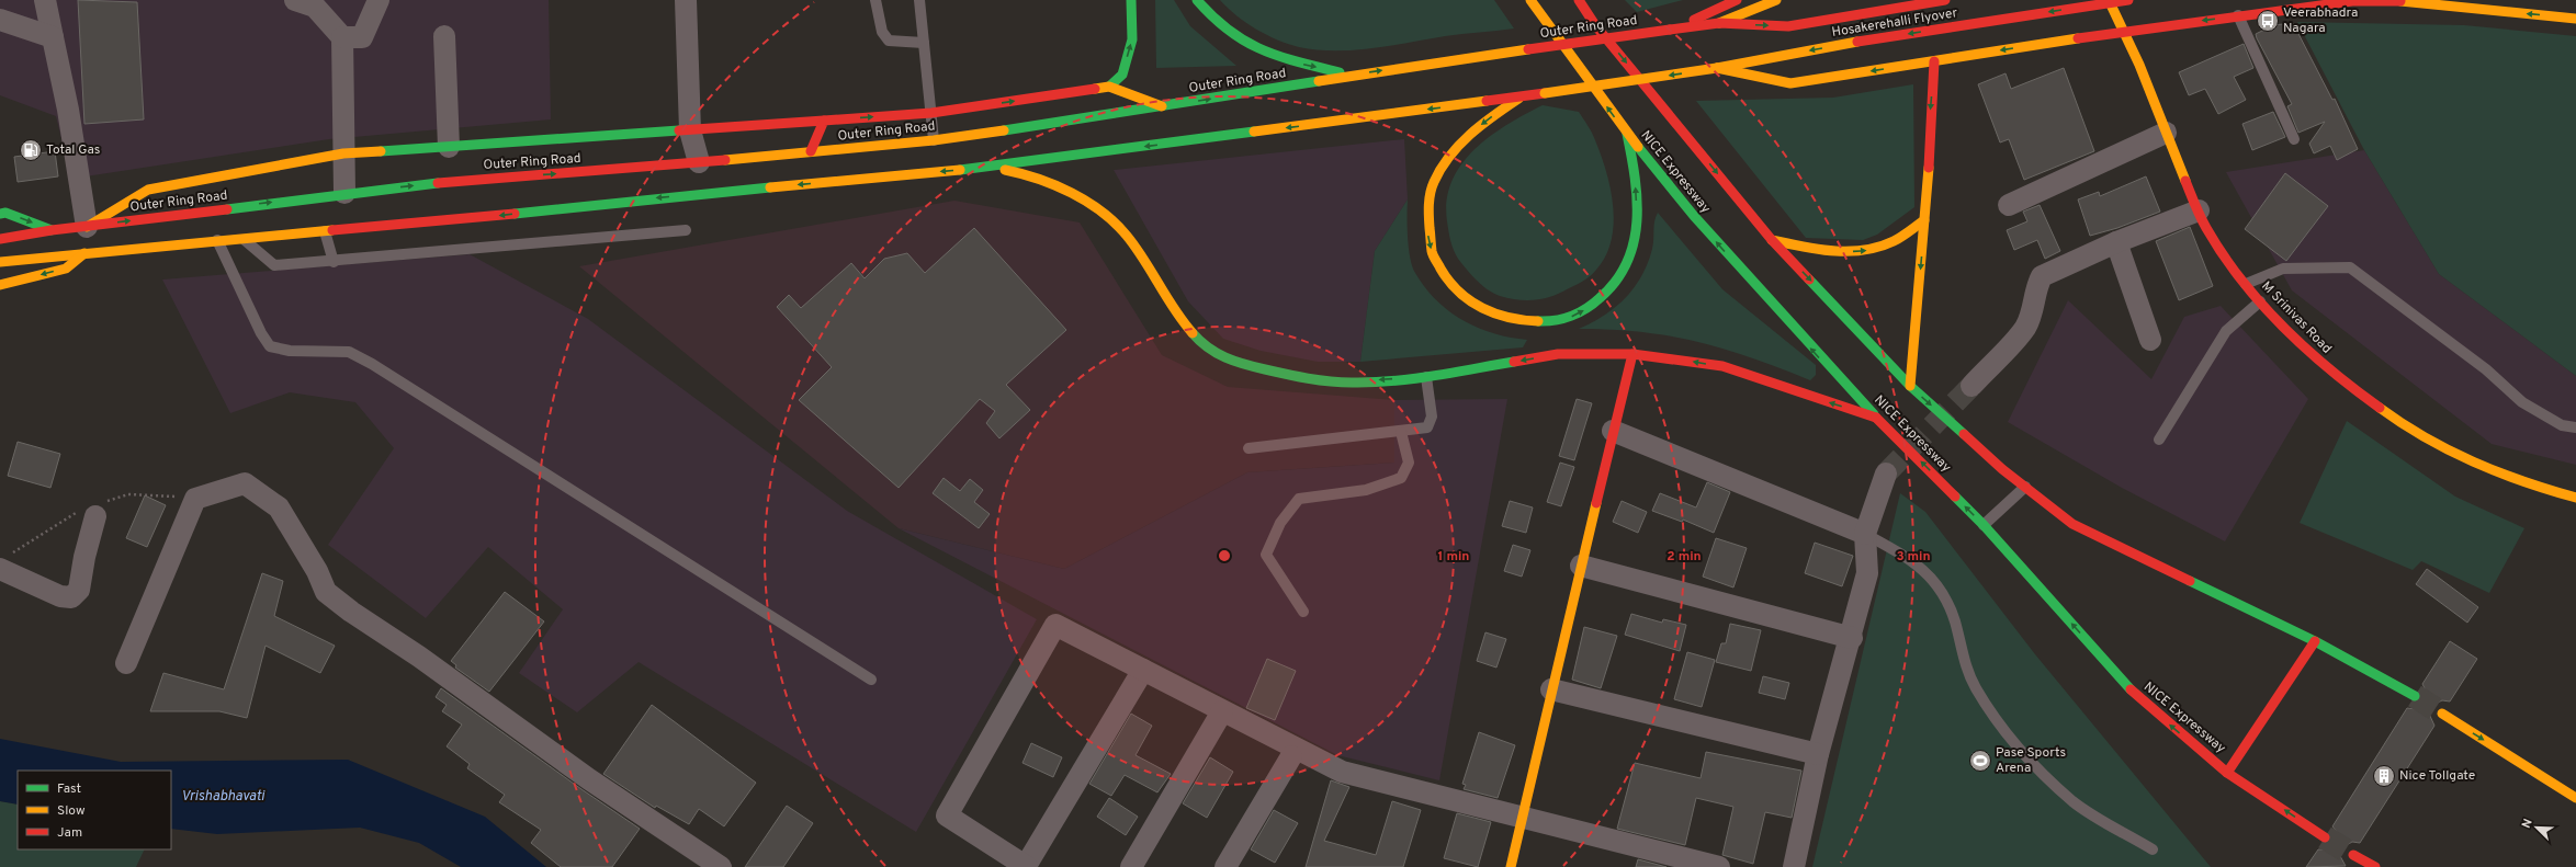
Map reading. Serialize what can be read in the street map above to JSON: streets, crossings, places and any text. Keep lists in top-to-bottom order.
{
  "streets": {
    "main road": [
      "Hosakerehalli Flyover",
      "Outer Ring Road",
      "NICE Expressway",
      "M Srinivas Road"
    ]
  },
  "crossings": [
    ["Hosakerehalli Flyover", "Outer Ring Road"]
  ],
  "water": ["Vrishabhavati"],
  "places": {
    "bus stop": ["Veerabhadra Nagara"],
    "fuel station": ["Total Gas"],
    "sports": ["Pase Sports Arena"],
    "building": ["Nice Tollgate"]
  },
  "legend": ["Fast", "Slow", "Jam"],
  "north": "top left",
  "rings": ["1 min", "2 min", "3 min"]
}
